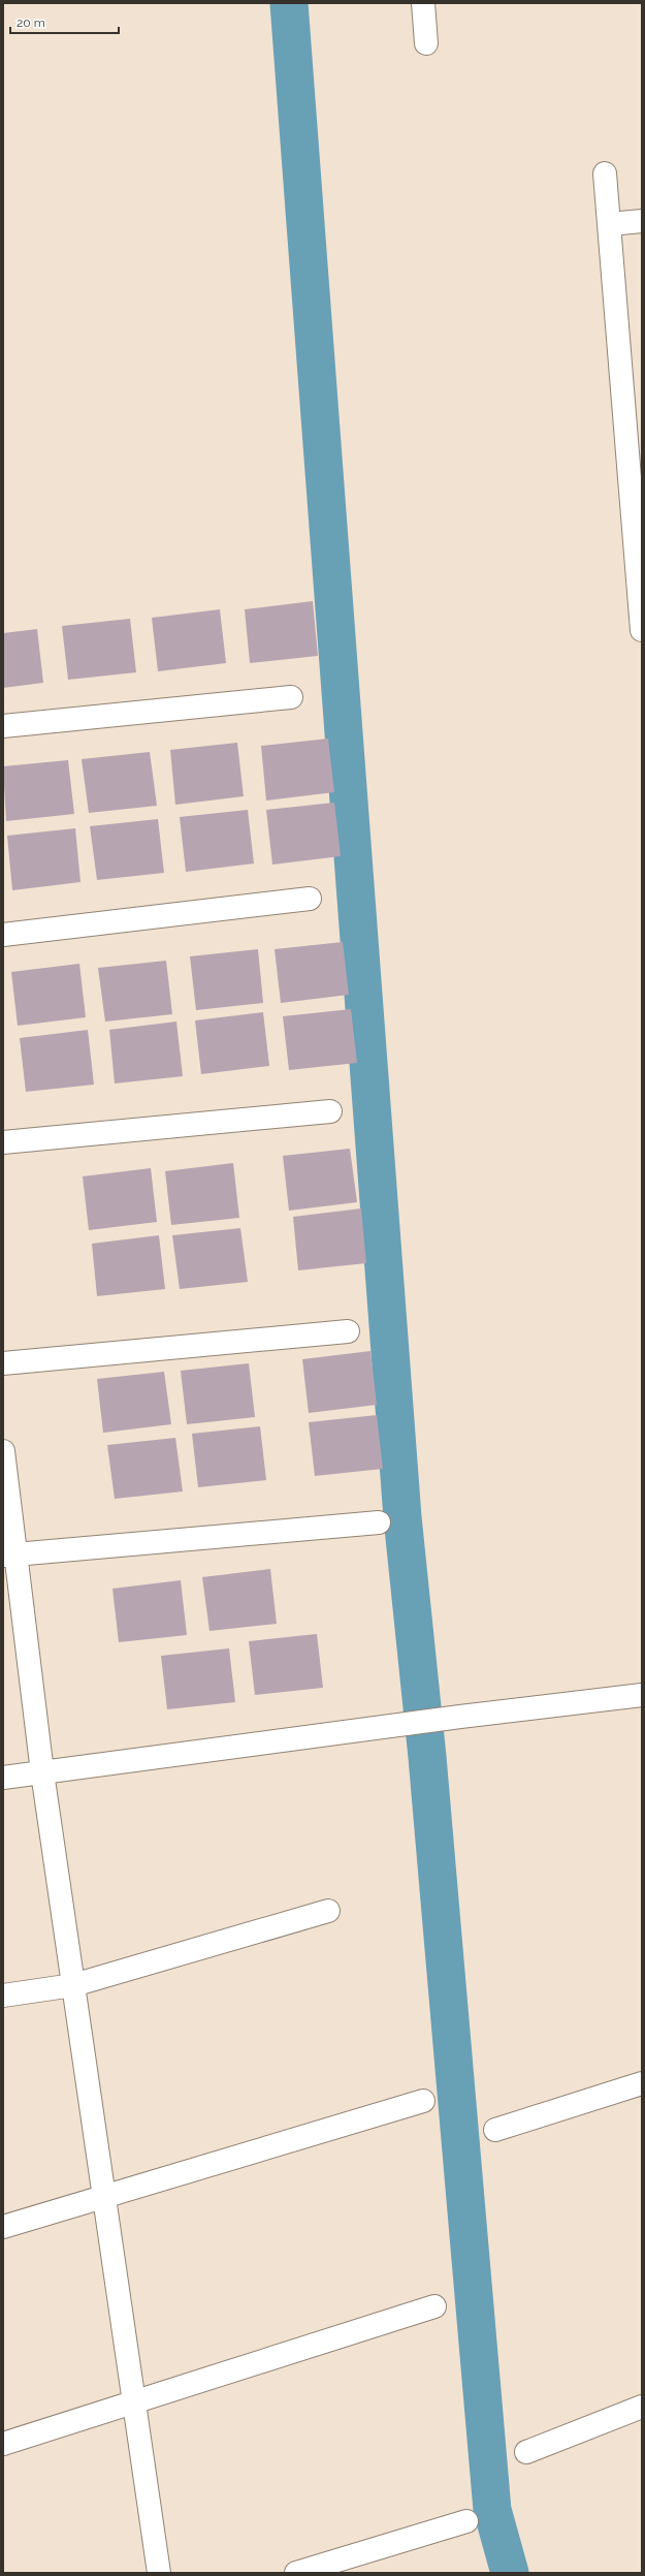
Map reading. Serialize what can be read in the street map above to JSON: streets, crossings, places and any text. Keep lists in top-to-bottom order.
{
  "scale_bar": "20 m"
}
